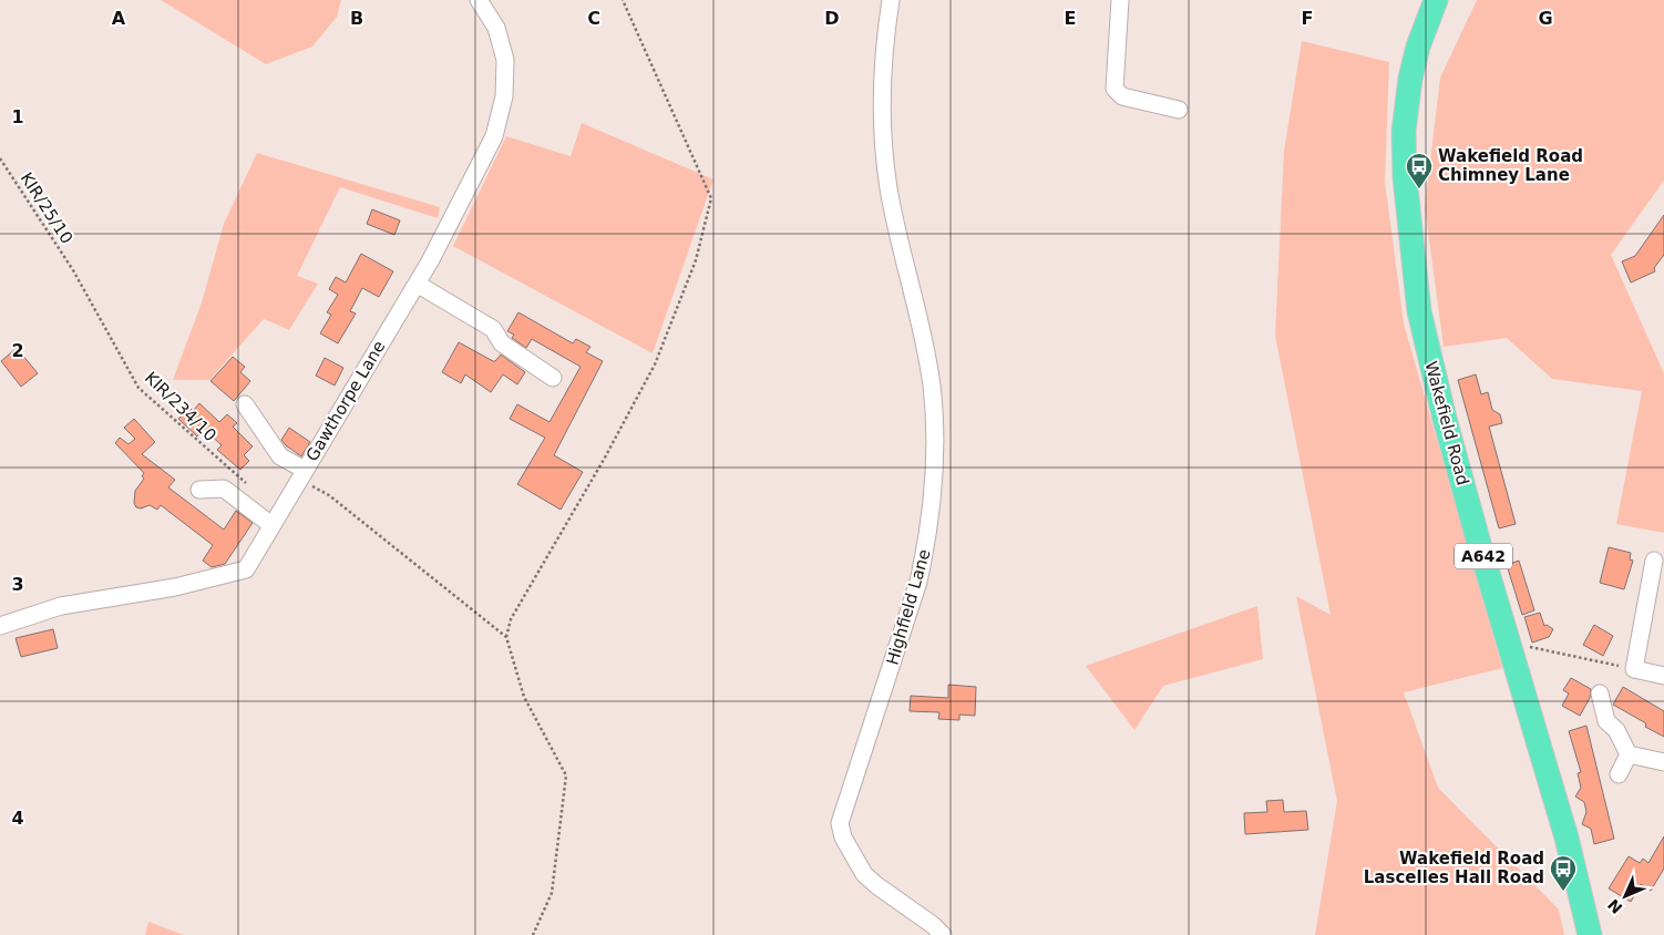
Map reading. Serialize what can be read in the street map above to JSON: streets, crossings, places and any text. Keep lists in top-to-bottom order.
{
  "streets": {
    "highway": ["Wakefield Road", "A642"],
    "street": ["Gawthorpe Lane", "Highfield Lane"],
    "path": ["KIR/25/10", "KIR/234/10"]
  },
  "crossings": [
    ["KIR/25/10", "KIR/234/10"]
  ],
  "places": {
    "bus stop": ["Wakefield Road Chimney Lane", "Wakefield Road Lascelles Hall Road"]
  },
  "north": "bottom left",
  "grid": {
    "columns": [
      "A",
      "B",
      "C",
      "D",
      "E",
      "F",
      "G"
    ],
    "rows": [
      "1",
      "2",
      "3",
      "4"
    ]
  }
}
